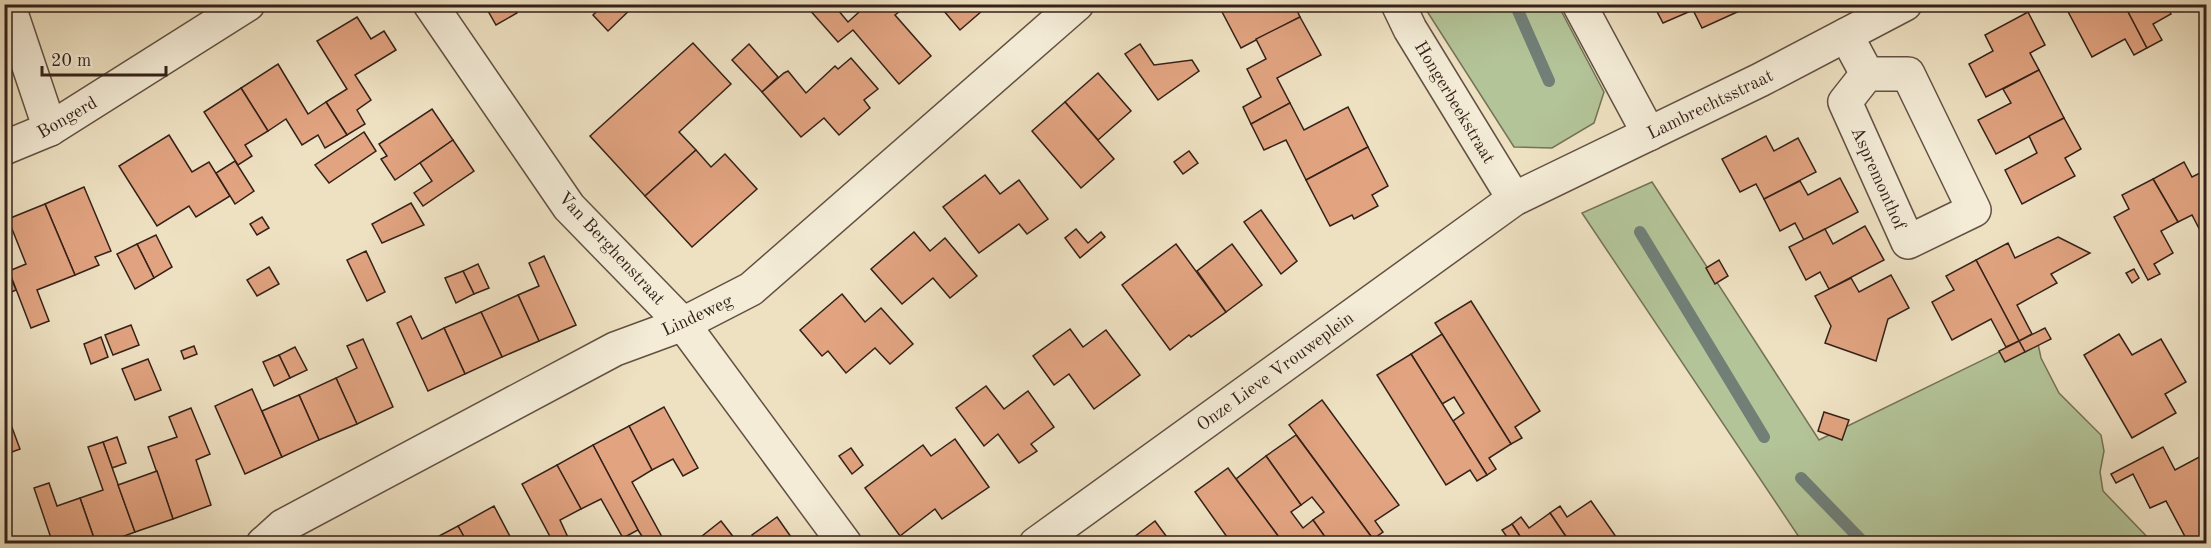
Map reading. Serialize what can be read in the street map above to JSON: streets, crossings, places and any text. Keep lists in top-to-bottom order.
{
  "streets": {
    "street": [
      "Hongerbeekstraat",
      "Lambrechtsstraat",
      "Bongerd",
      "Aspremonthof",
      "Van Berghenstraat",
      "Lindeweg",
      "Onze Lieve Vrouweplein"
    ]
  },
  "crossings": [
    ["Hongerbeekstraat", "Lambrechtsstraat"],
    ["Hongerbeekstraat", "Onze Lieve Vrouweplein"],
    ["Lambrechtsstraat", "Onze Lieve Vrouweplein"],
    ["Van Berghenstraat", "Lindeweg"]
  ],
  "scale_bar": "20 m"
}
